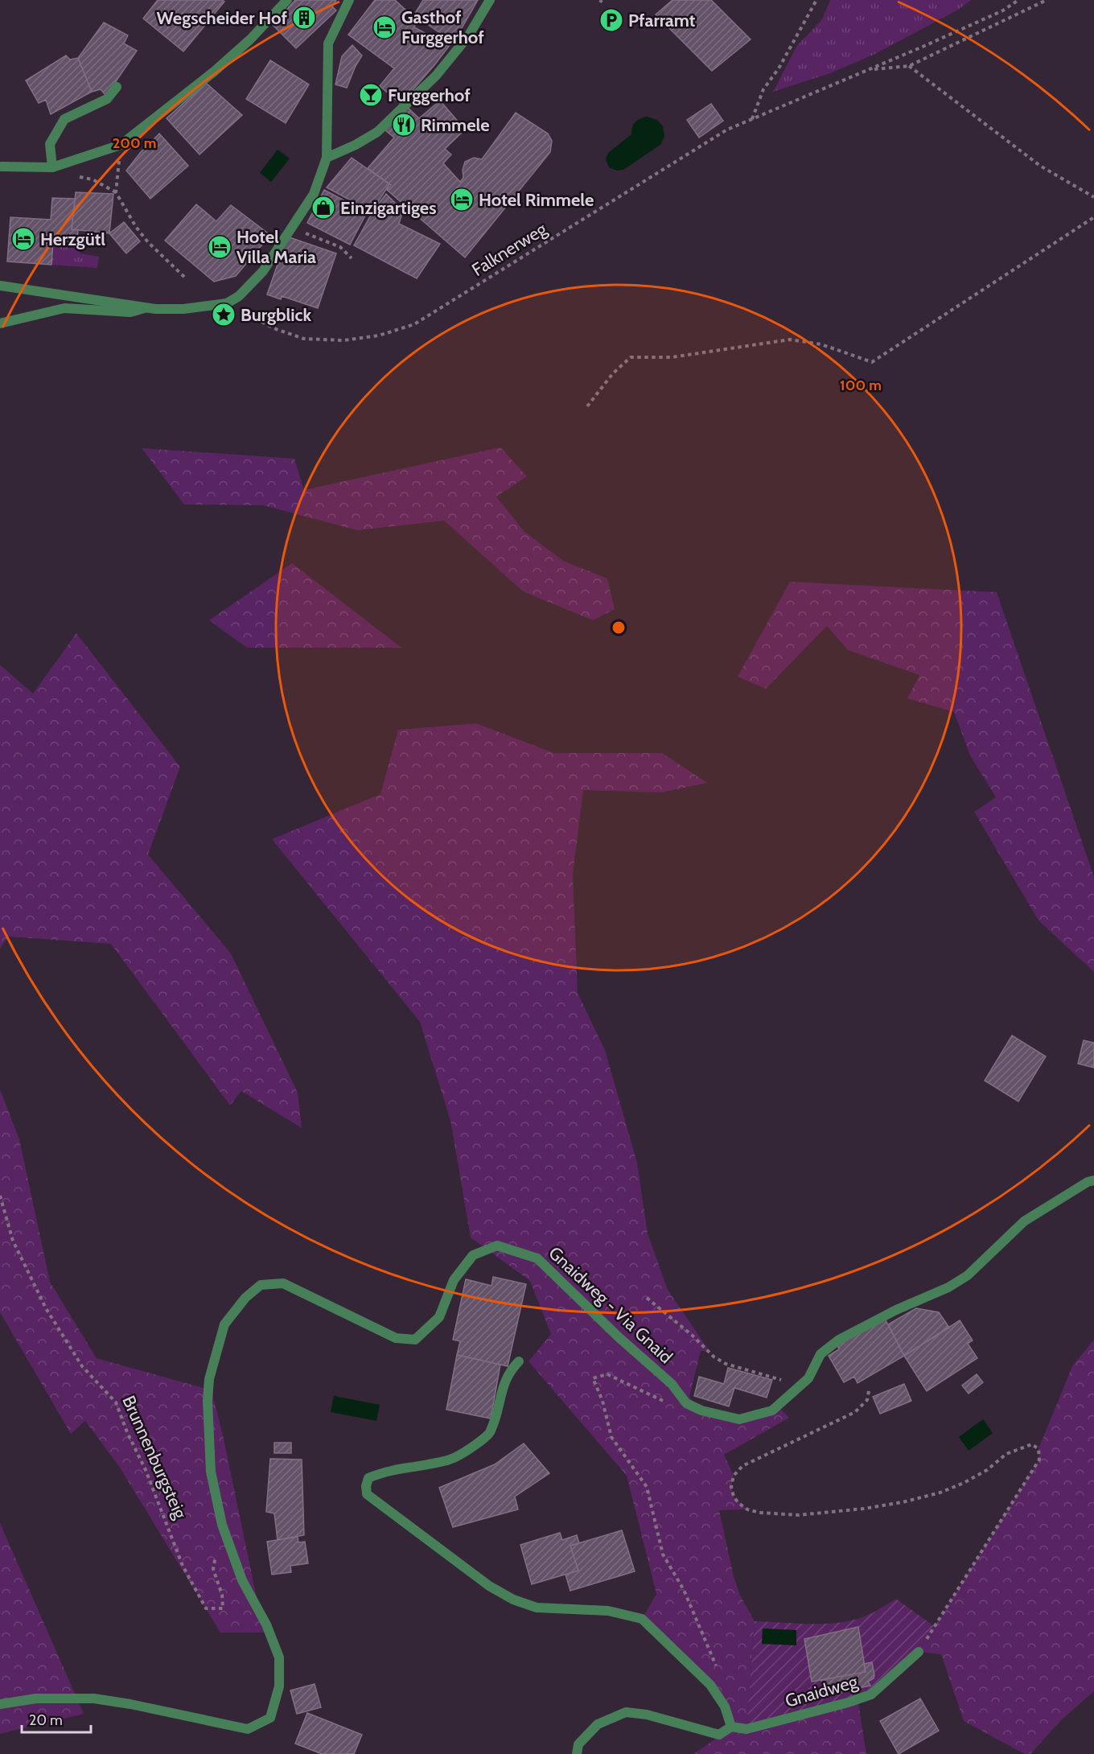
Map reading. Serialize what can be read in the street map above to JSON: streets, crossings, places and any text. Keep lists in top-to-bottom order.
{
  "streets": {
    "street": ["Gnaidweg - Via Gnaid", "Gnaidweg"],
    "path": ["Falknerweg", "Brunnenburgsteig"]
  },
  "places": {
    "building": ["Wegscheider Hof"],
    "parking": ["Pfarramt"],
    "hotel": [
      "Gasthof Furggerhof",
      "Hotel Rimmele",
      "Herzgütl",
      "Hotel Villa Maria"
    ],
    "bar": ["Furggerhof"],
    "restaurant": ["Rimmele"],
    "shop": ["Einzigartiges"],
    "place": ["Burgblick"]
  },
  "scale_bar": "20 m",
  "rings": ["200 m", "100 m"]
}
